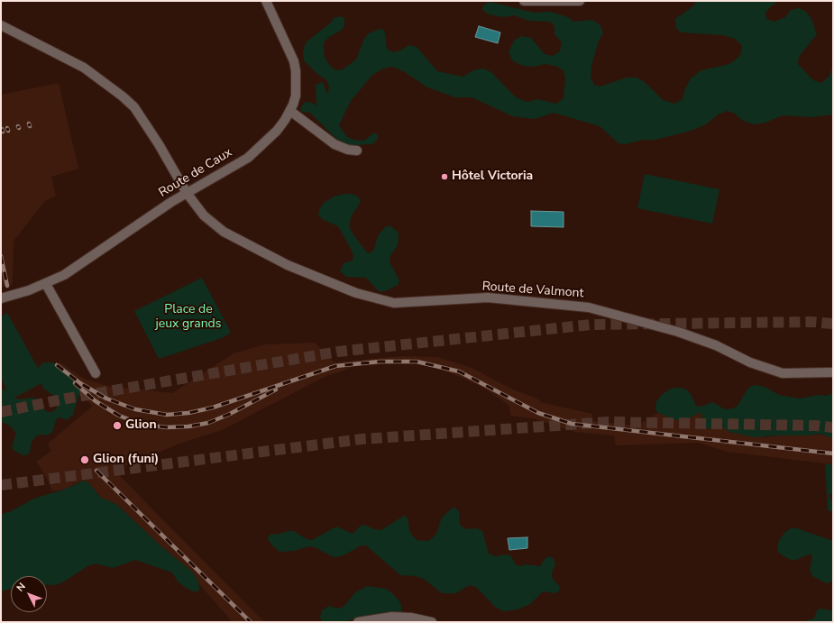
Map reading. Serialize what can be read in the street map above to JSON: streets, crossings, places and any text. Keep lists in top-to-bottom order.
{
  "streets": {
    "street": ["Route de Caux", "Route de Valmont"]
  },
  "crossings": [
    ["Route de Caux", "Route de Valmont"]
  ],
  "parks": ["Place de jeux grands"],
  "places": ["Hôtel Victoria", "Glion", "Glion (funi)"],
  "north": "top left"
}
